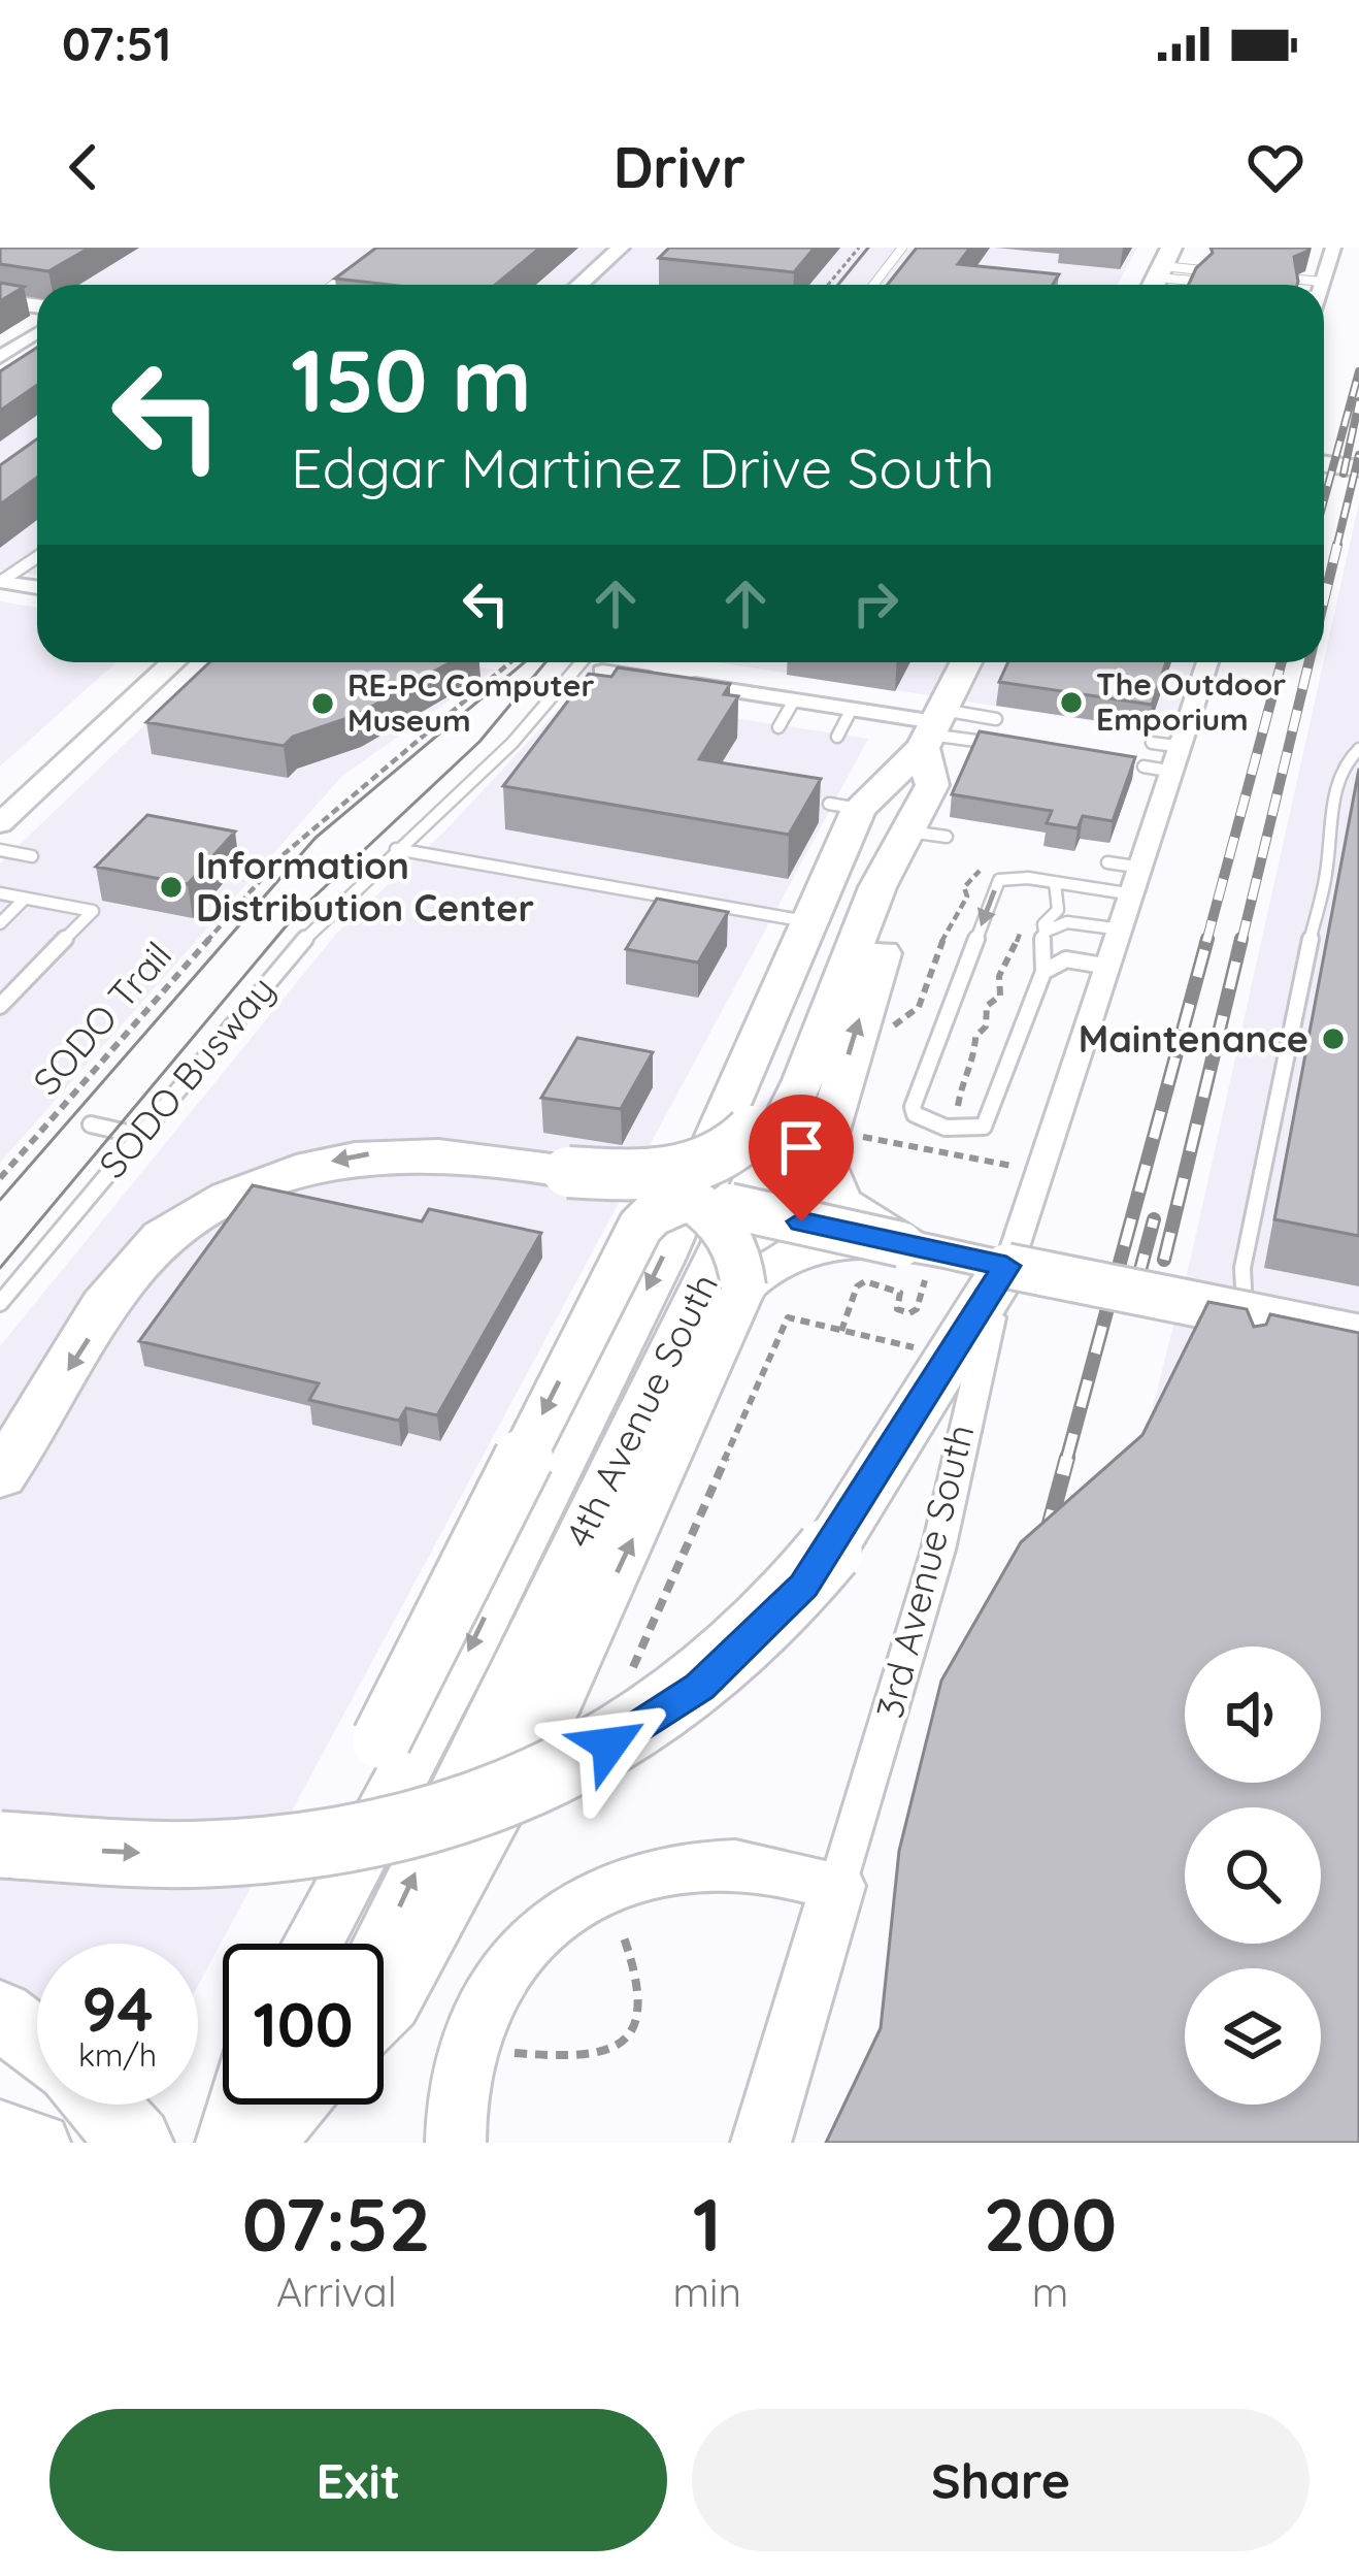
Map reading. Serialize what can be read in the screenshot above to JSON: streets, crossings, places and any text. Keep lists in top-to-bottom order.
{
  "streets": {
    "main road": ["4th Avenue South", "3rd Avenue South"],
    "lane": ["SODO Busway"],
    "path": ["SODO Trail"]
  },
  "places": [
    "The Outdoor Emporium",
    "RE-PC Computer Museum",
    "Information Distribution Center",
    "Maintenance"
  ],
  "page": {
    "status": "07:51",
    "header": "Drivr",
    "turn": ["150 m", "Edgar Martinez Drive South"],
    "speed": "94 km/h",
    "limit": "100",
    "eta": [
      "07:52",
      "Arrival",
      "1",
      "min",
      "200",
      "m"
    ],
    "buttons": ["Exit", "Share"]
  }
}
